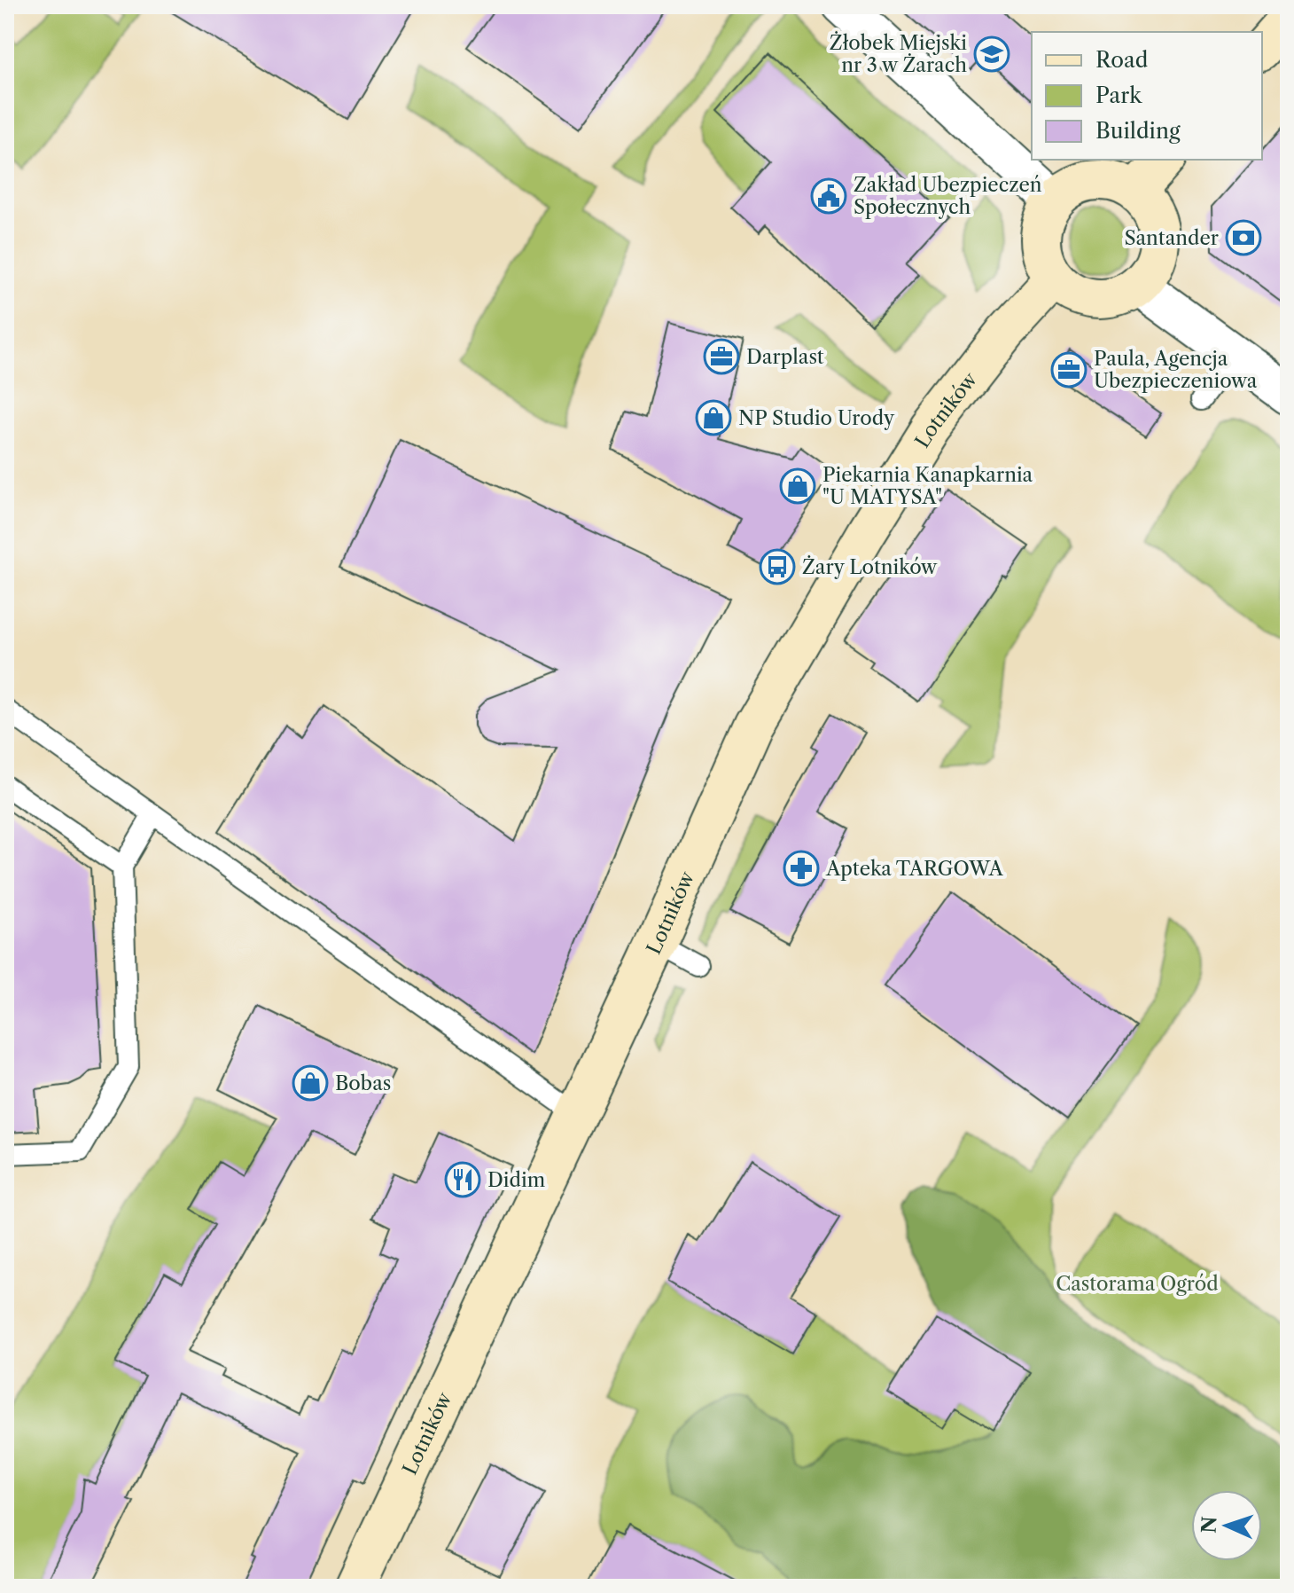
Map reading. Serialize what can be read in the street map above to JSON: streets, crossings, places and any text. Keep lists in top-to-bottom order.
{
  "streets": {
    "street": ["Lotników"]
  },
  "parks": ["Castorama Ogród"],
  "places": {
    "school or university": ["Żłobek Miejski nr 3 w Żarach"],
    "public building": ["Zakład Ubezpieczeń Społecznych"],
    "bank": ["Santander"],
    "office": ["Darplast", "Paula, Agencja Ubezpieczeniowa"],
    "shop": ["NP Studio Urody", "Piekarnia Kanapkarnia \"U MATYSA\"", "Bobas"],
    "bus stop": ["Żary Lotników"],
    "pharmacy": ["Apteka TARGOWA"],
    "restaurant": ["Didim"]
  },
  "legend": ["Road", "Park", "Building"],
  "north": "left"
}
